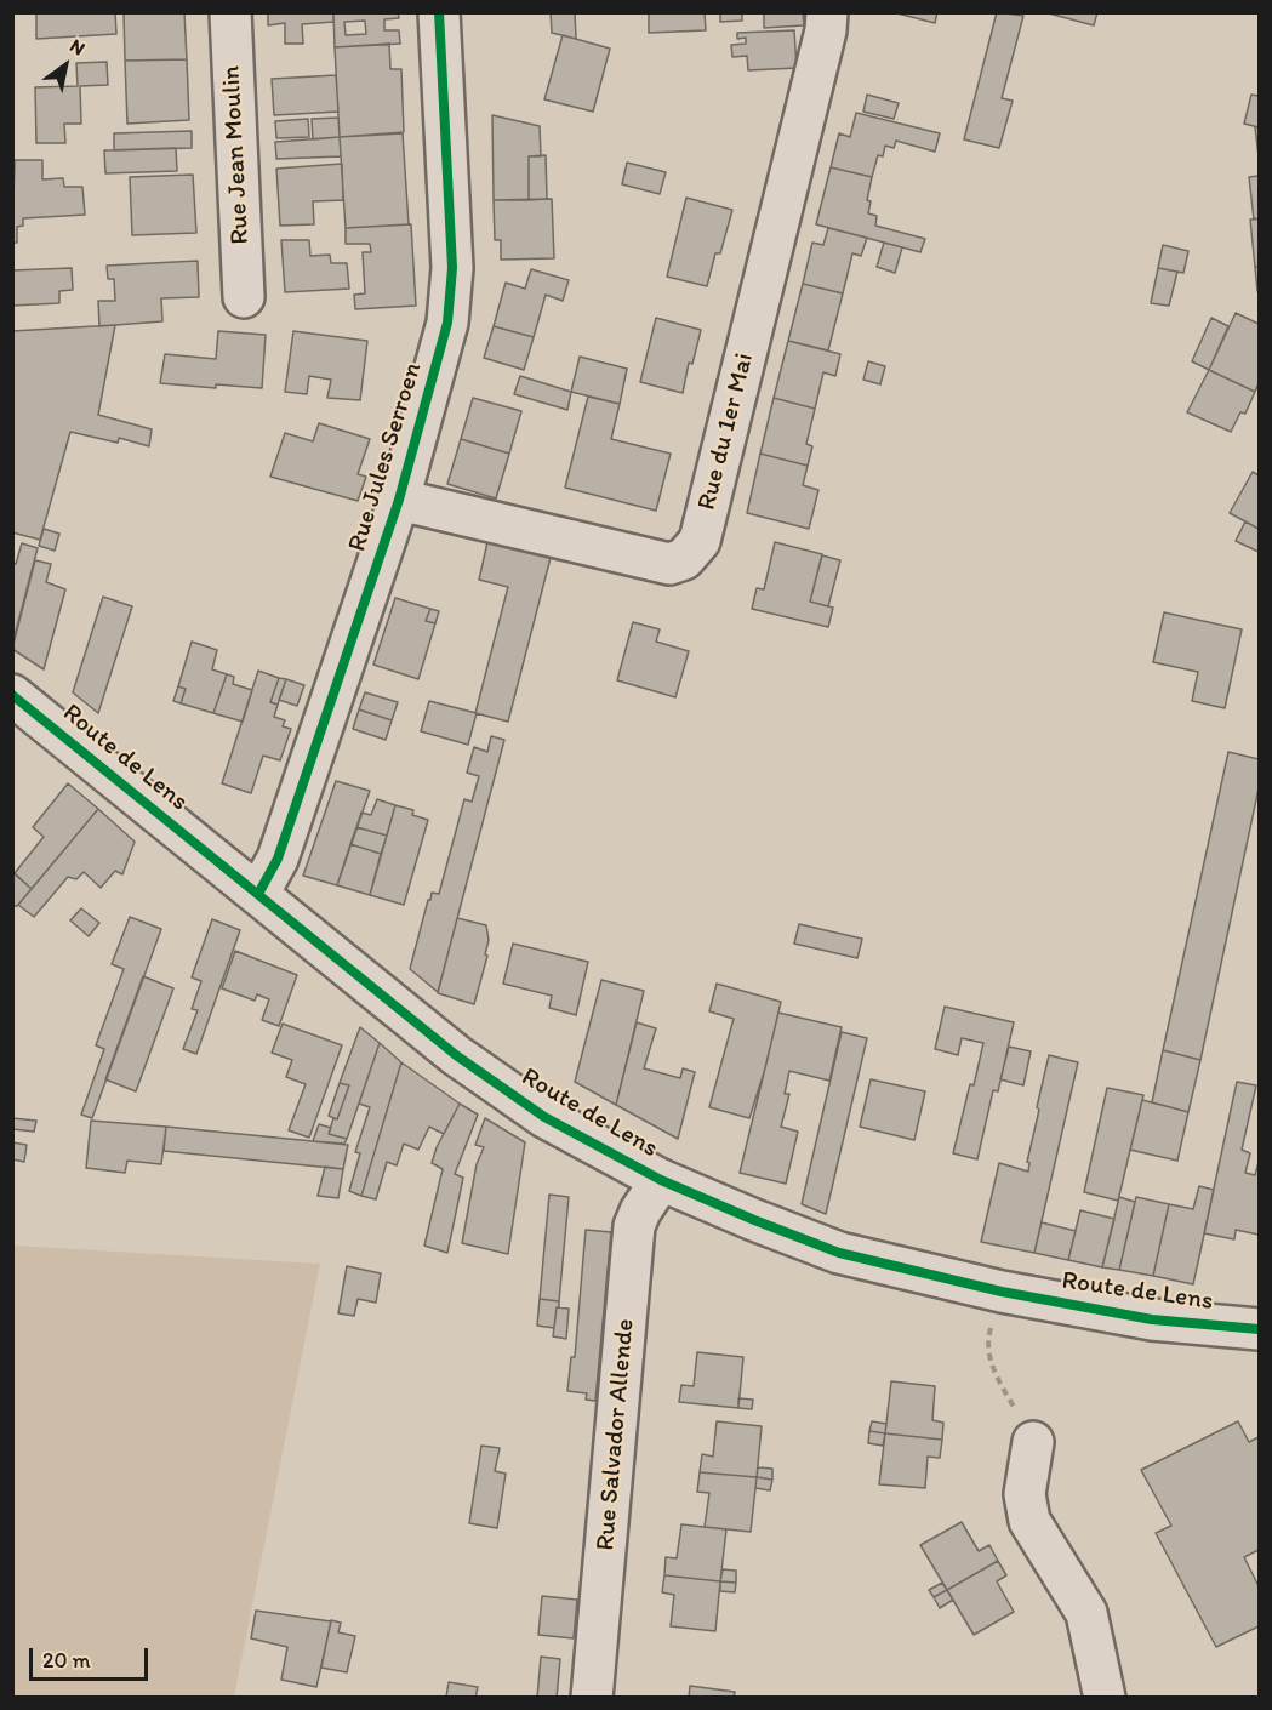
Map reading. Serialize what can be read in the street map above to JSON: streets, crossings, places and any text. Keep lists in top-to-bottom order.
{
  "streets": {
    "street": [
      "Rue Jean Moulin",
      "Rue du 1er Mai",
      "Rue Jules Serroen",
      "Route de Lens",
      "Rue Salvador Allende"
    ]
  },
  "crossings": [
    ["Rue du 1er Mai", "Rue Jules Serroen"],
    ["Rue Jules Serroen", "Route de Lens"],
    ["Route de Lens", "Rue Salvador Allende"]
  ],
  "scale_bar": "20 m",
  "north": "top right"
}
